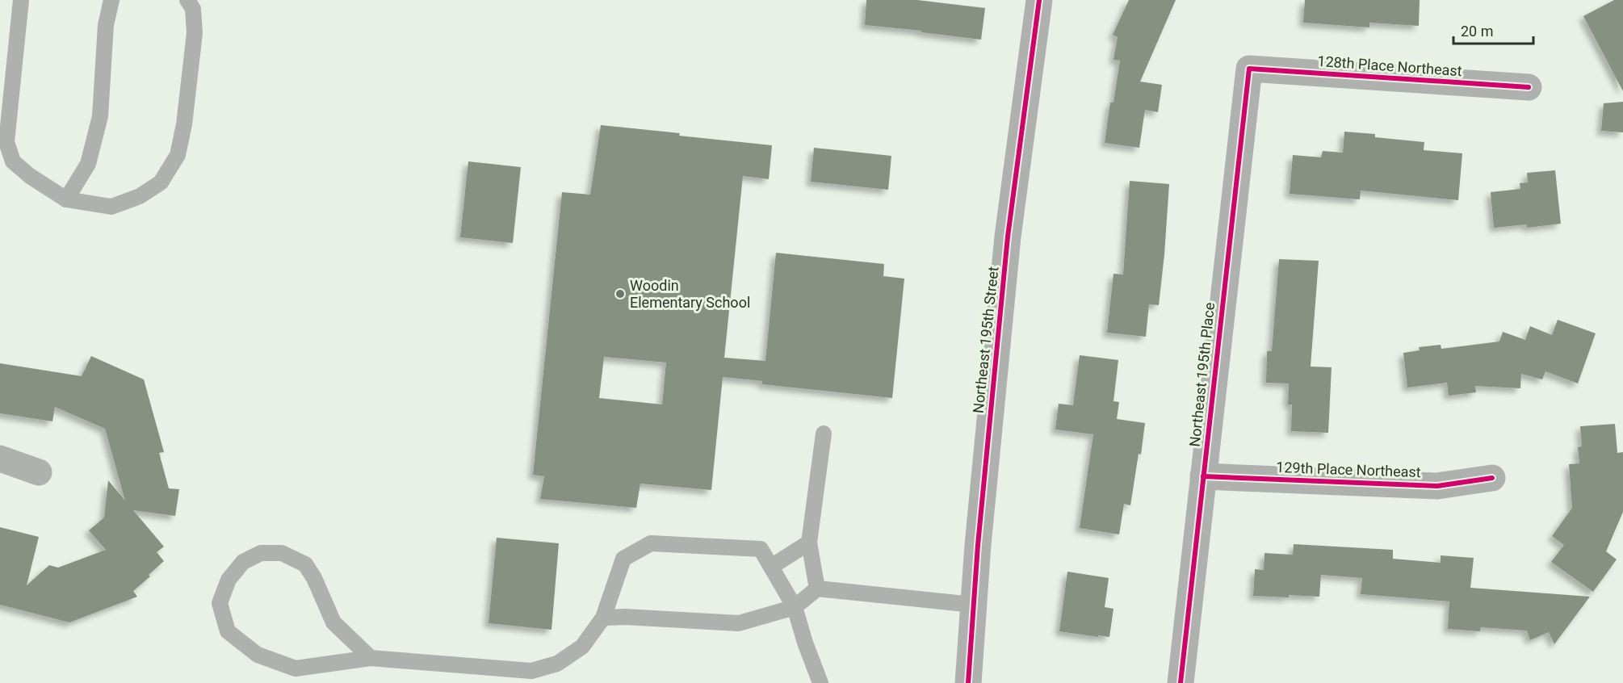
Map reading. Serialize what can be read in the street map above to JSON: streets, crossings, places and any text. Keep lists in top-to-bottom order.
{
  "streets": {
    "street": [
      "128th Place Northeast",
      "Northeast 195th Street",
      "Northeast 195th Place",
      "129th Place Northeast"
    ]
  },
  "crossings": [
    ["128th Place Northeast", "Northeast 195th Place"],
    ["Northeast 195th Place", "129th Place Northeast"]
  ],
  "places": ["Woodin Elementary School"],
  "scale_bar": "20 m"
}
